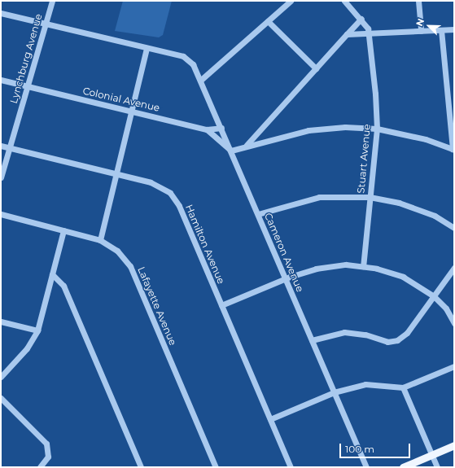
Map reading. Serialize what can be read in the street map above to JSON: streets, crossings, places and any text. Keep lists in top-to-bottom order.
{
  "streets": {
    "street": [
      "Lynchburg Avenue",
      "Colonial Avenue",
      "Stuart Avenue",
      "Hamilton Avenue",
      "Cameron Avenue",
      "Lafayette Avenue"
    ]
  },
  "crossings": [
    ["Lynchburg Avenue", "Colonial Avenue"],
    ["Lynchburg Avenue", "Hamilton Avenue"],
    ["Lynchburg Avenue", "Cameron Avenue"],
    ["Colonial Avenue", "Cameron Avenue"]
  ],
  "scale_bar": "100 m",
  "north": "top left"
}
